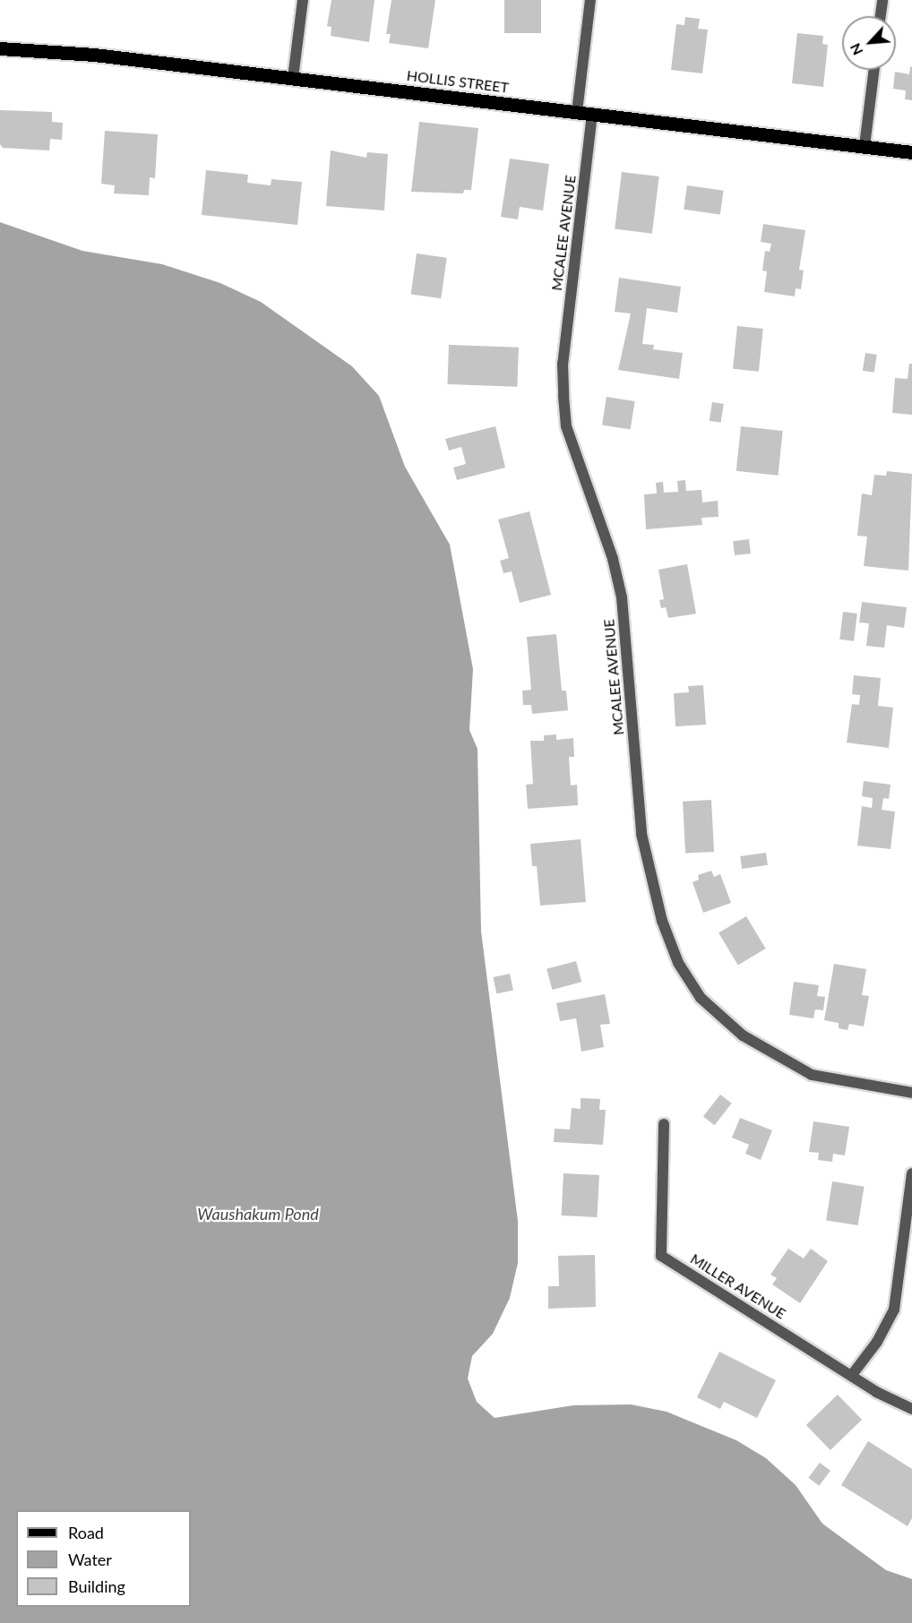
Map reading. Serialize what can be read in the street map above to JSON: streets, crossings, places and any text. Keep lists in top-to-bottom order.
{
  "streets": {
    "main road": ["HOLLIS STREET"],
    "street": ["MCALEE AVENUE", "MILLER AVENUE"]
  },
  "crossings": [
    ["HOLLIS STREET", "MCALEE AVENUE"]
  ],
  "water": ["Waushakum Pond"],
  "legend": ["Road", "Water", "Building"],
  "north": "bottom left"
}
